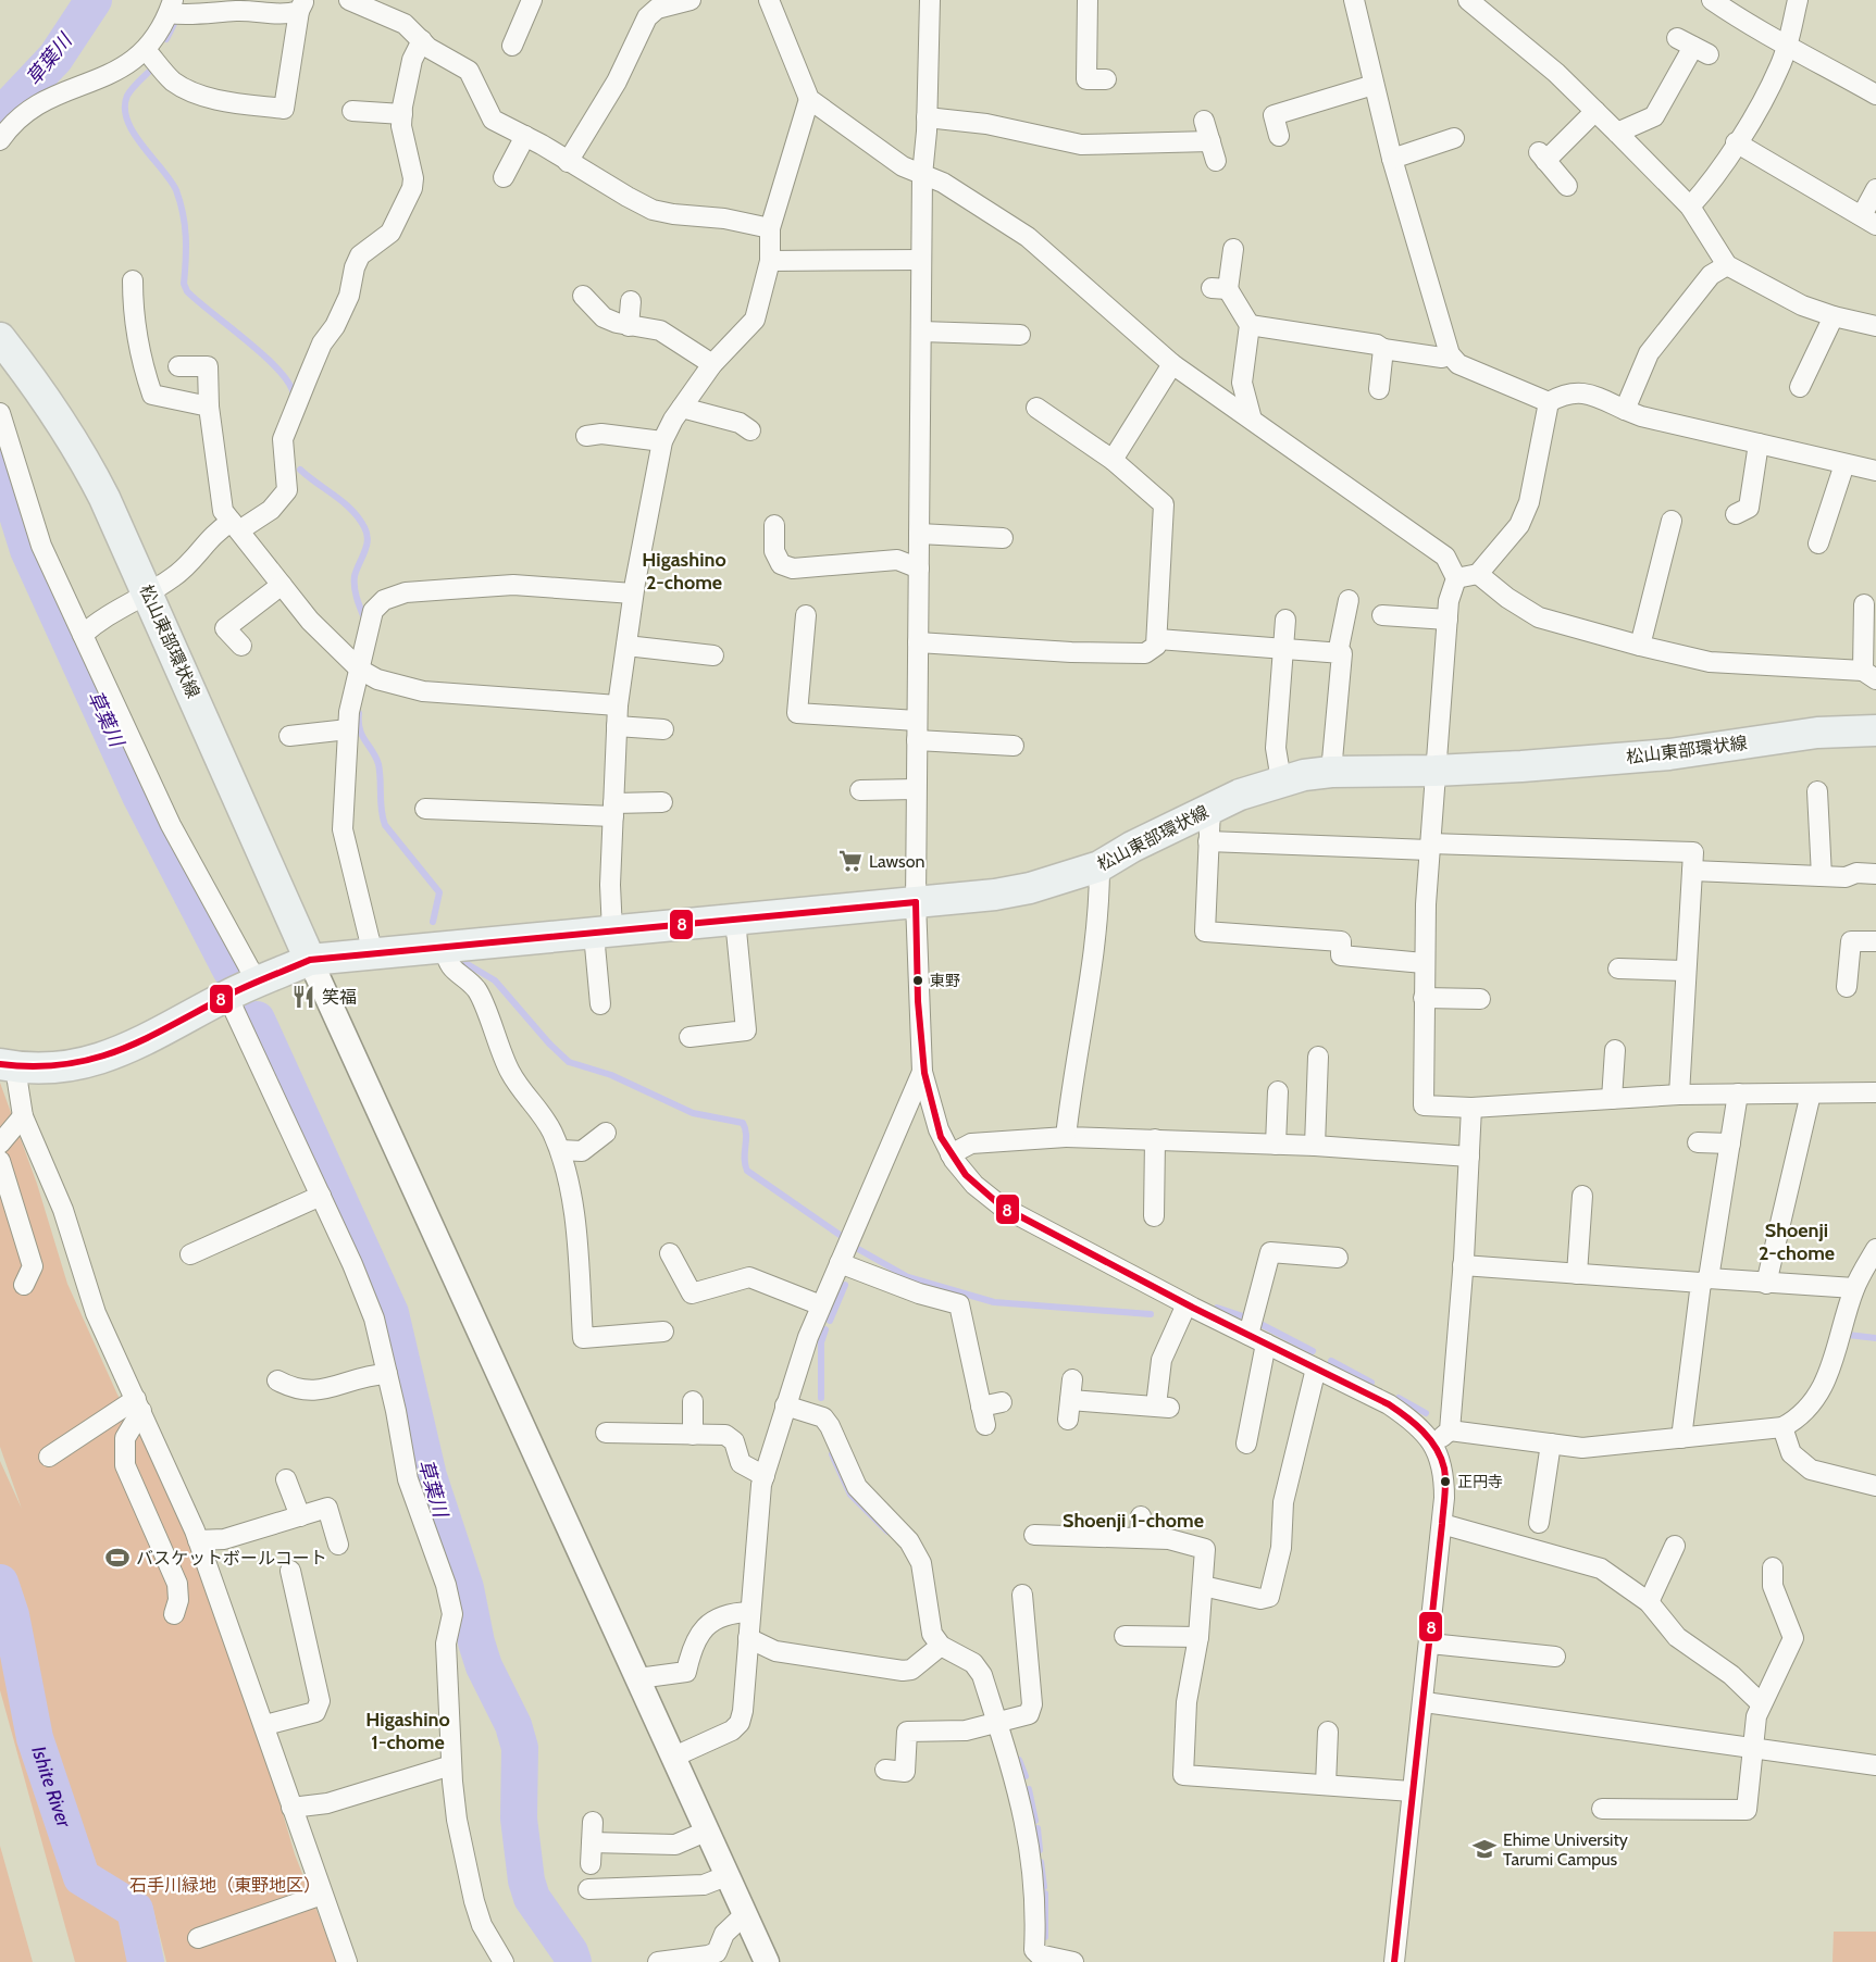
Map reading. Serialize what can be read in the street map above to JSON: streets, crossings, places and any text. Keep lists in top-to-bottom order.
{
  "streets": {
    "main road": ["松山東部環状線"]
  },
  "districts": [
    "Higashino 2-chome",
    "Shoenji 2-chome",
    "Shoenji 1-chome",
    "Higashino 1-chome"
  ],
  "water": ["草葉川", "Ishite River"],
  "parks": ["石手川緑地（東野地区）"],
  "places": {
    "supermarket": ["Lawson"],
    "other": ["東野", "正円寺"],
    "restaurant": ["笑福"],
    "sports": ["バスケットボールコート"],
    "school or university": ["Ehime University Tarumi Campus"]
  },
  "lines": ["transit line 8"]
}
